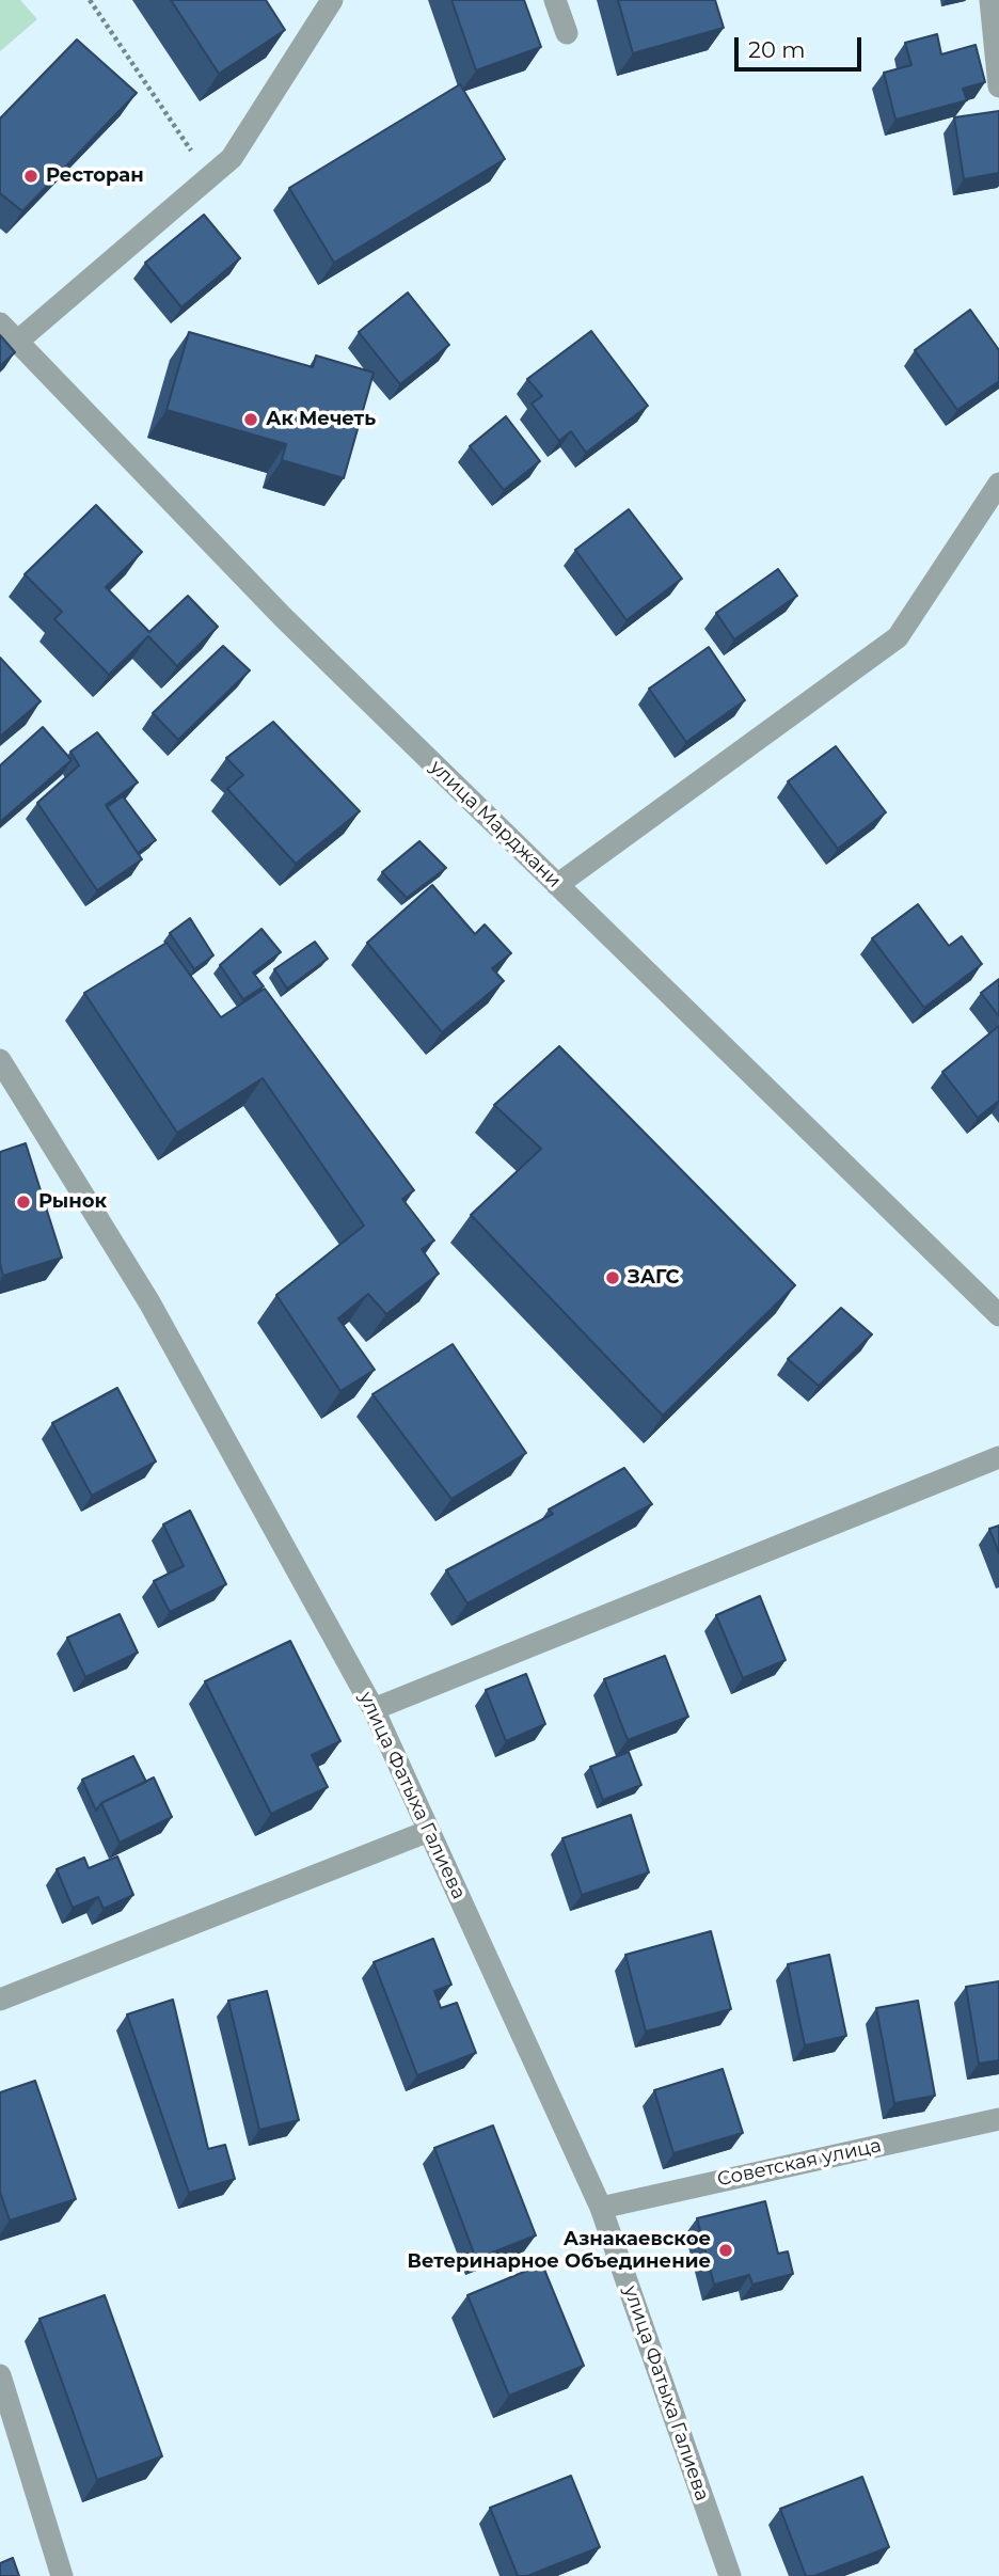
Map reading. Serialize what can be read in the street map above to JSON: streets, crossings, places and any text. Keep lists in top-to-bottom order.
{
  "streets": {
    "street": ["улица Марджани", "улица Фатыха Галиева", "Советская улица"]
  },
  "crossings": [
    ["улица Фатыха Галиева", "Советская улица"]
  ],
  "places": [
    "Ресторан",
    "Ак Мечеть",
    "Рынок",
    "ЗАГС",
    "Азнакаевское Ветеринарное Объединение"
  ],
  "scale_bar": "20 m"
}
